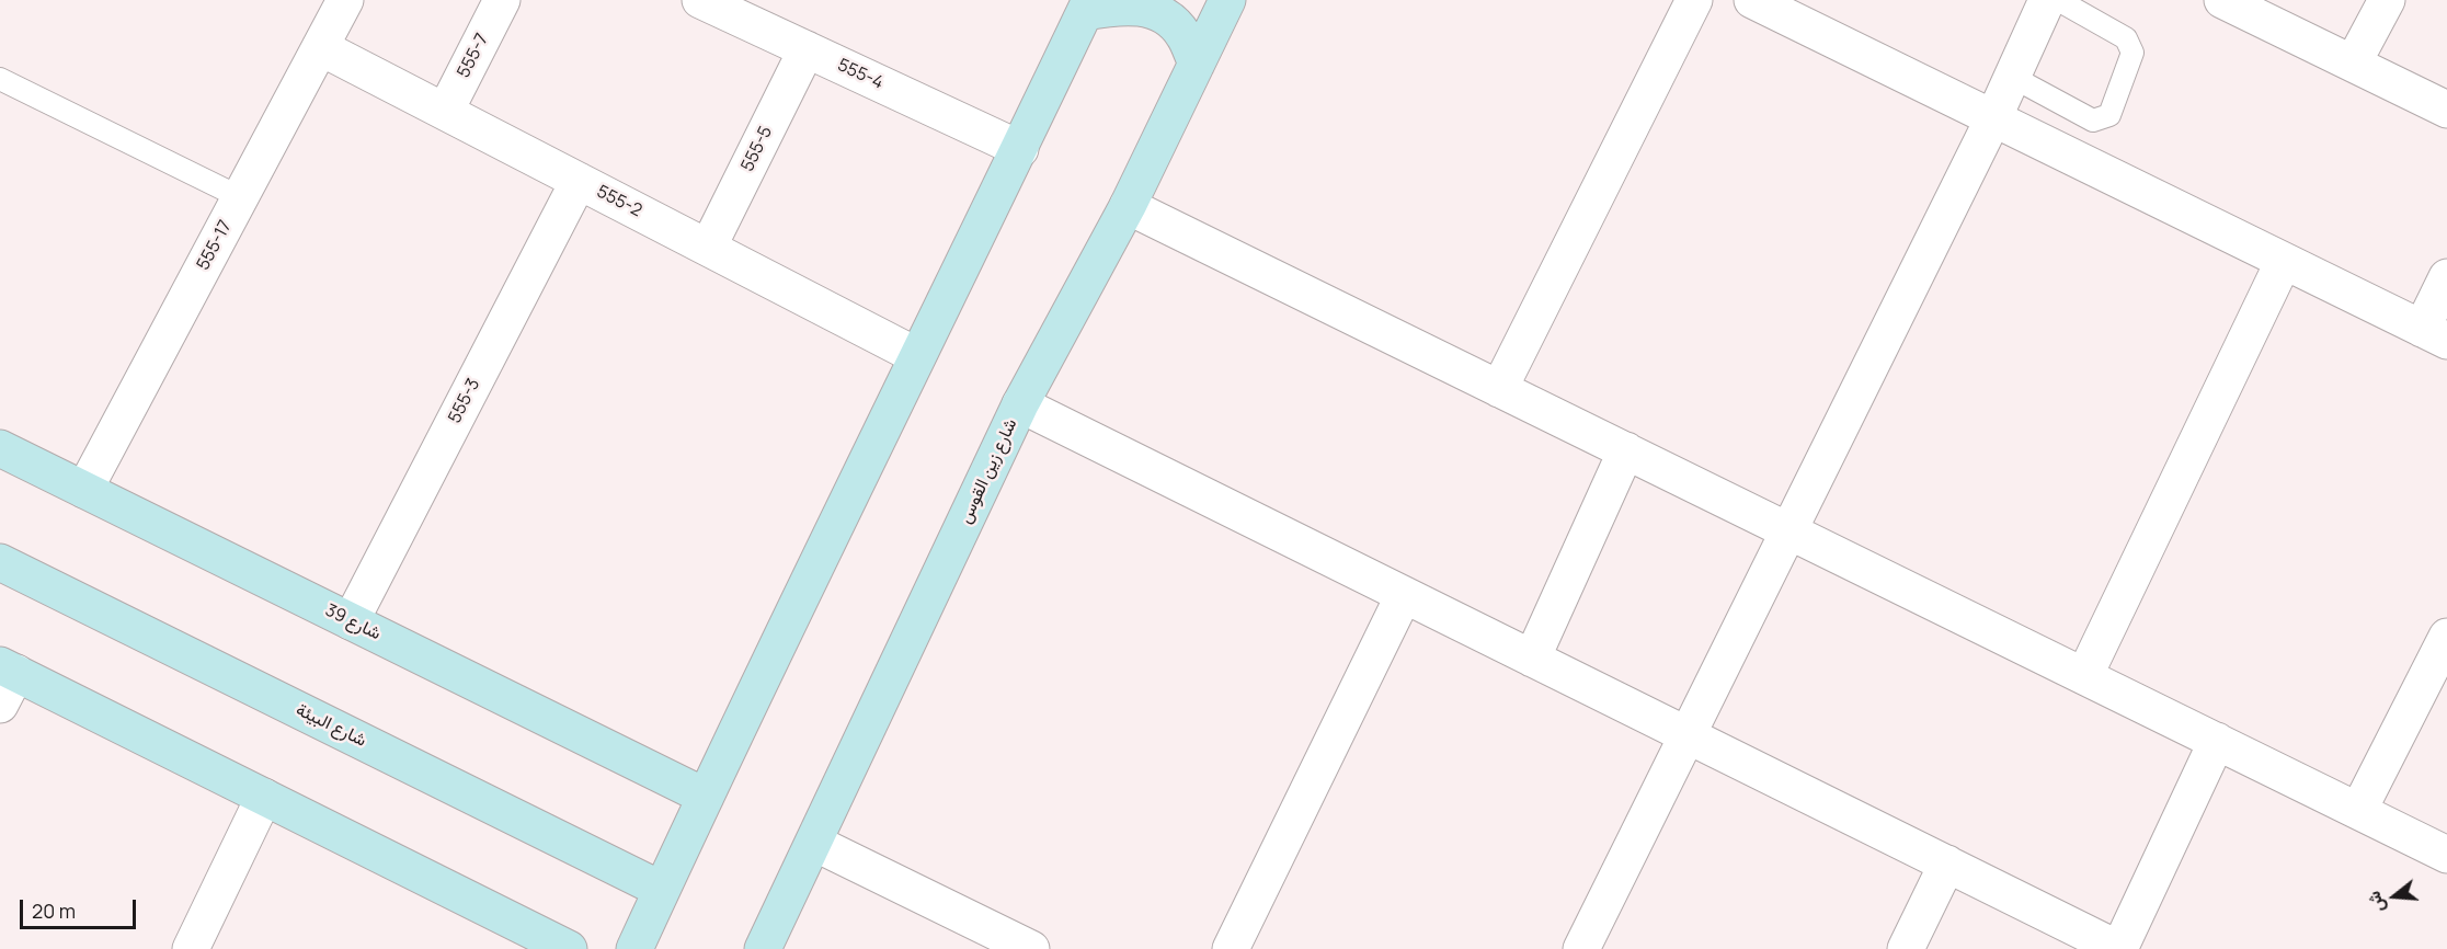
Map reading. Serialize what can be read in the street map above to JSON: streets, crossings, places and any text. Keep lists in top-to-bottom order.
{
  "streets": {
    "main road": ["شارع زين القوس", "شارع 39", "شارع البيئة"],
    "street": [
      "555-7",
      "555-4",
      "555-5",
      "555-2",
      "555-17",
      "555-3"
    ]
  },
  "crossings": [
    ["555-7", "555-2"],
    ["555-4", "555-5"],
    ["555-5", "555-2"],
    ["555-2", "555-17"],
    ["555-2", "555-3"],
    ["555-17", "شارع 39"],
    ["555-3", "شارع 39"]
  ],
  "scale_bar": "20 m",
  "north": "left"
}
